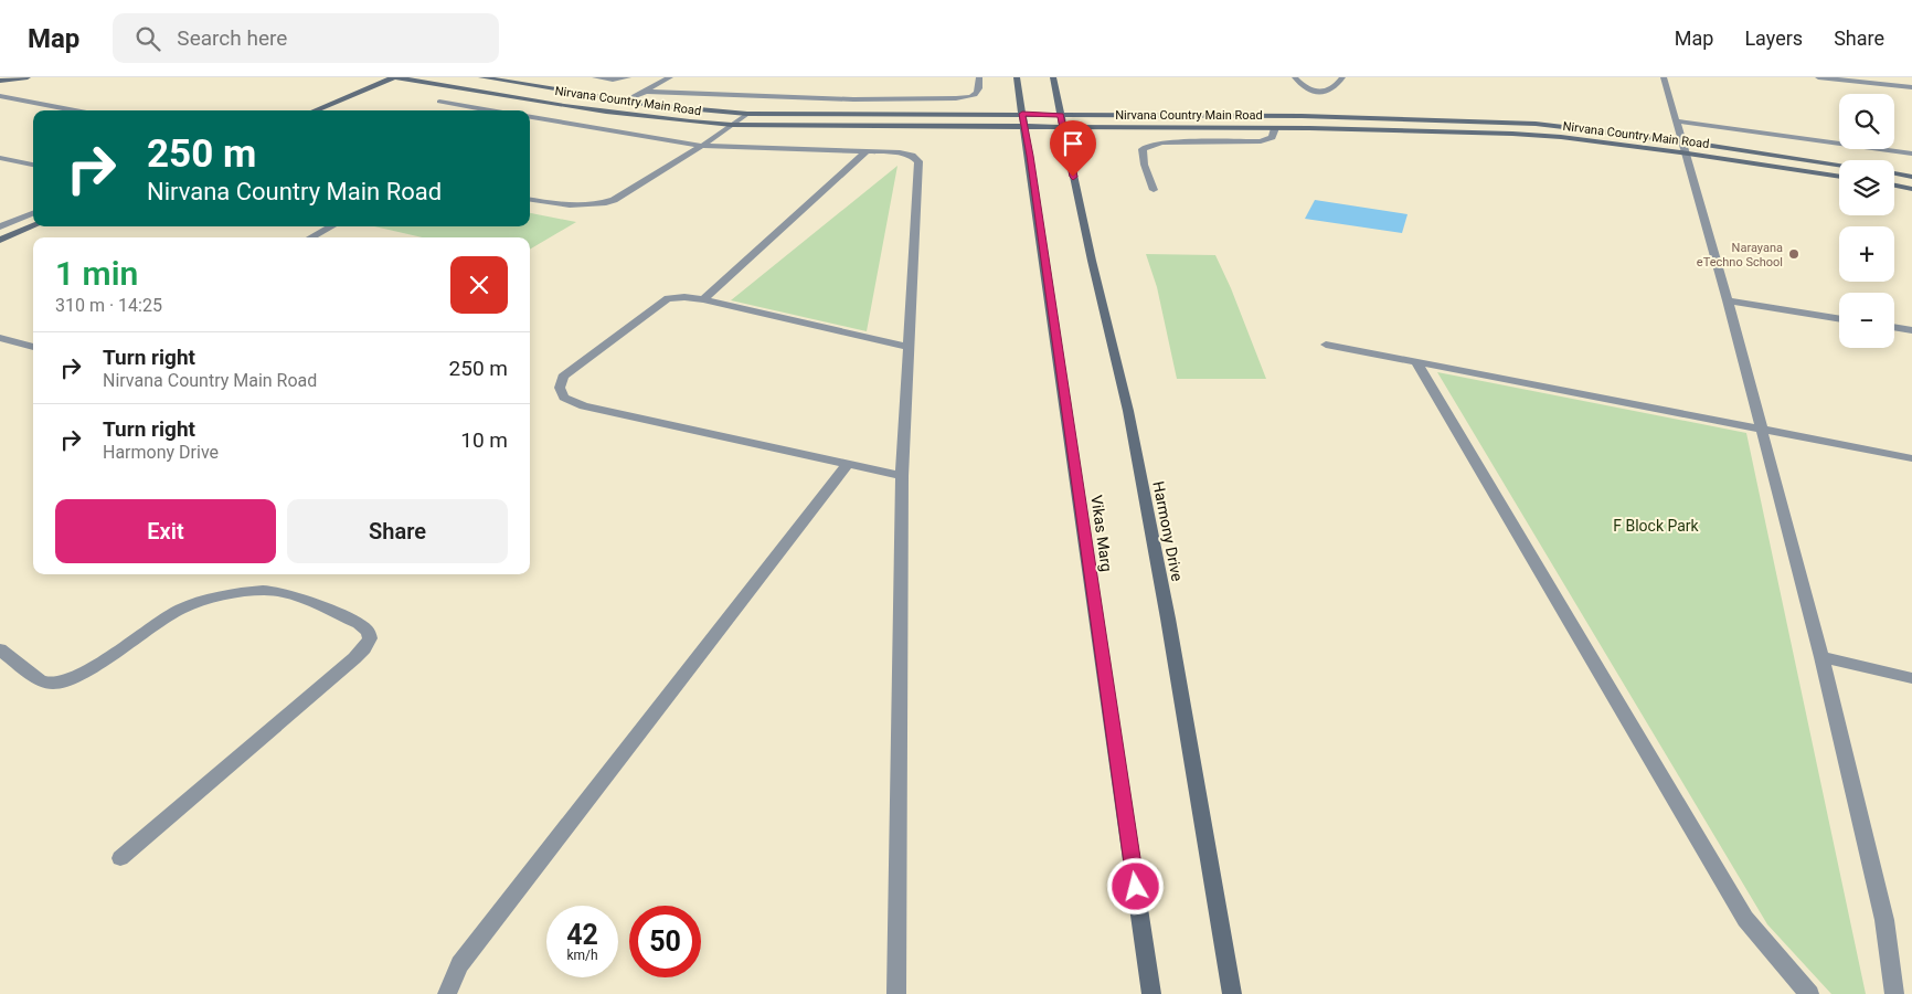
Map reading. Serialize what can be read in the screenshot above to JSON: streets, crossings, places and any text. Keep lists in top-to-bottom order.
{
  "streets": {
    "street": ["Nirvana Country Main Road", "Harmony Drive", "Vikas Marg"]
  },
  "crossings": [
    ["Nirvana Country Main Road", "Harmony Drive"],
    ["Nirvana Country Main Road", "Vikas Marg"]
  ],
  "parks": ["F Block Park"],
  "places": ["Narayana eTechno School"],
  "page": {
    "header": "Map",
    "search": "Search here",
    "nav": ["Map", "Layers", "Share"],
    "map_buttons": ["+", "−"],
    "turn": ["250 m", "Nirvana Country Main Road"],
    "heading": ["1 min", "310 m · 14:25"],
    "list": [
      {
        "name": "Turn right",
        "note": "Nirvana Country Main Road",
        "value": "250 m"
      },
      {
        "name": "Turn right",
        "note": "Harmony Drive",
        "value": "10 m"
      }
    ],
    "buttons": ["Exit", "Share"],
    "speed": "42 km/h",
    "limit": "50"
  }
}
